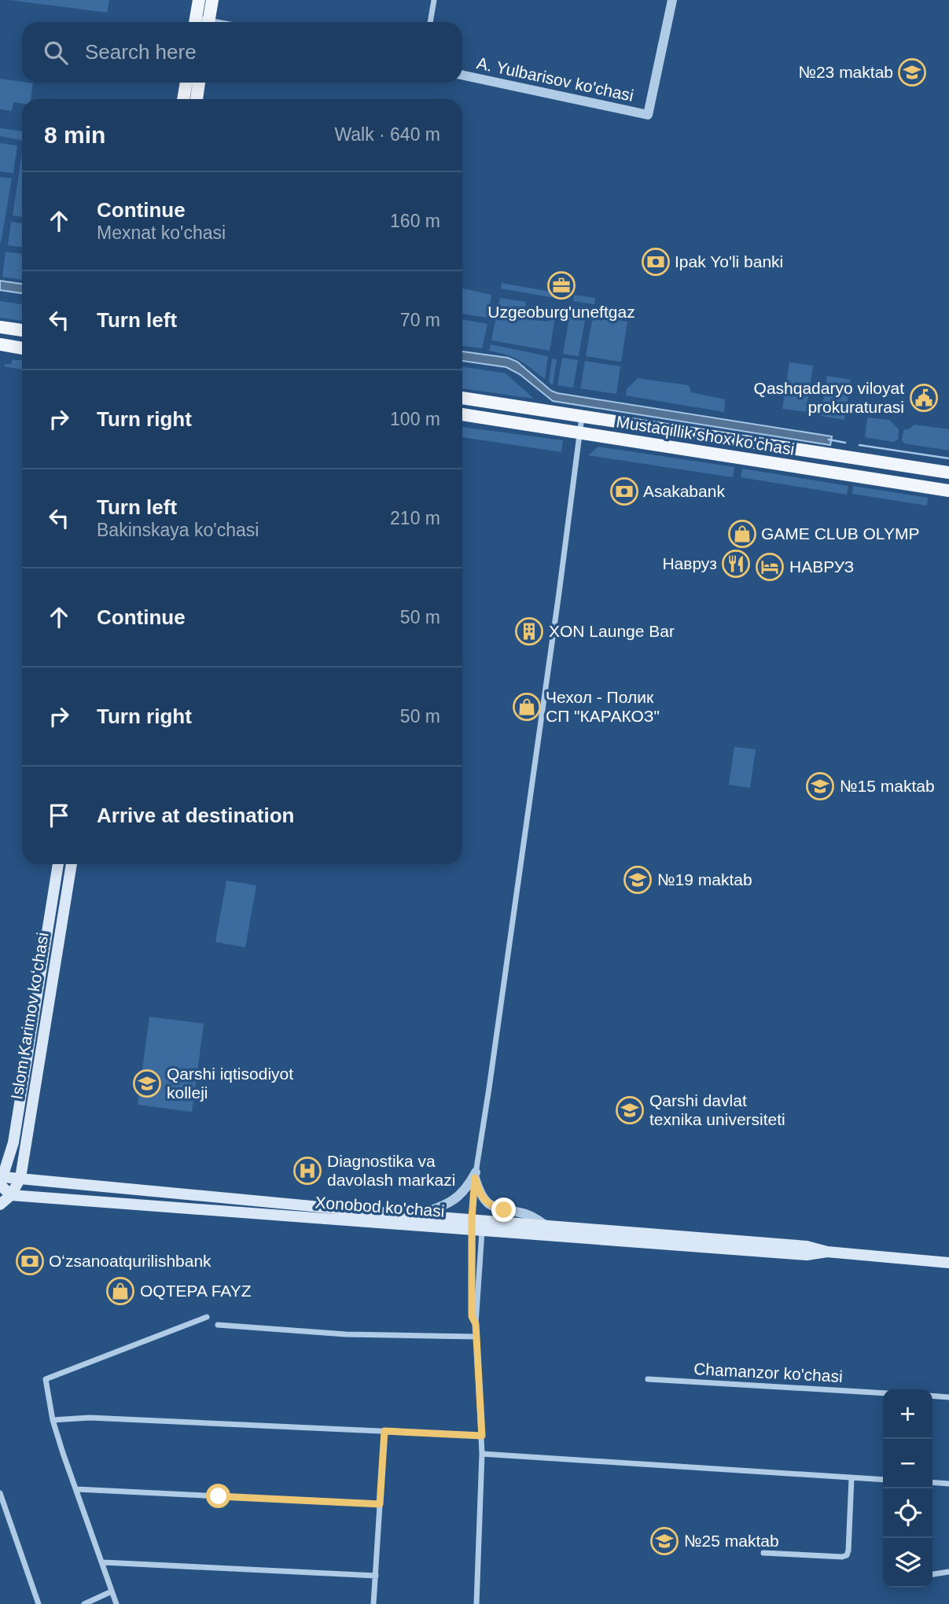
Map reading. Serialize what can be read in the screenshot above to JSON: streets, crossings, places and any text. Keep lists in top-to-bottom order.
{
  "streets": {
    "main road": ["Mustaqillik shox ko'chasi", "Islom Karimov ko‘chasi", "Xonobod ko'chasi"],
    "street": ["A. Yulbarisov ko'chasi", "Chamanzor ko'chasi"]
  },
  "crossings": [
    ["Islom Karimov ko‘chasi", "Xonobod ko'chasi"]
  ],
  "places": {
    "school or university": [
      "№23 maktab",
      "№15 maktab",
      "№19 maktab",
      "Qarshi iqtisodiyot kolleji",
      "Qarshi davlat texnika universiteti",
      "№25 maktab"
    ],
    "bank": ["Ipak Yo'li banki", "Asakabank", "Oʻzsanoatqurilishbank"],
    "office": ["Uzgeoburg'uneftgaz"],
    "public building": ["Qashqadaryo viloyat prokuraturasi"],
    "shop": ["GAME CLUB OLYMP", "Чехол - Полик СП \"КАРАКОЗ\"", "OQTEPA FAYZ"],
    "restaurant": ["Навруз"],
    "hotel": ["НАВРУЗ"],
    "building": ["XON Launge Bar"],
    "hospital": ["Diagnostika va davolash markazi"]
  },
  "page": {
    "search": "Search here",
    "heading": ["8 min", "Walk · 640 m"],
    "list": [
      ["Continue", "Mexnat ko'chasi", "160 m"],
      ["Turn left", "70 m"],
      ["Turn right", "100 m"],
      ["Turn left", "Bakinskaya ko'chasi", "210 m"],
      ["Continue", "50 m"],
      ["Turn right", "50 m"],
      "Arrive at destination"
    ],
    "map_buttons": ["+", "−"]
  }
}
